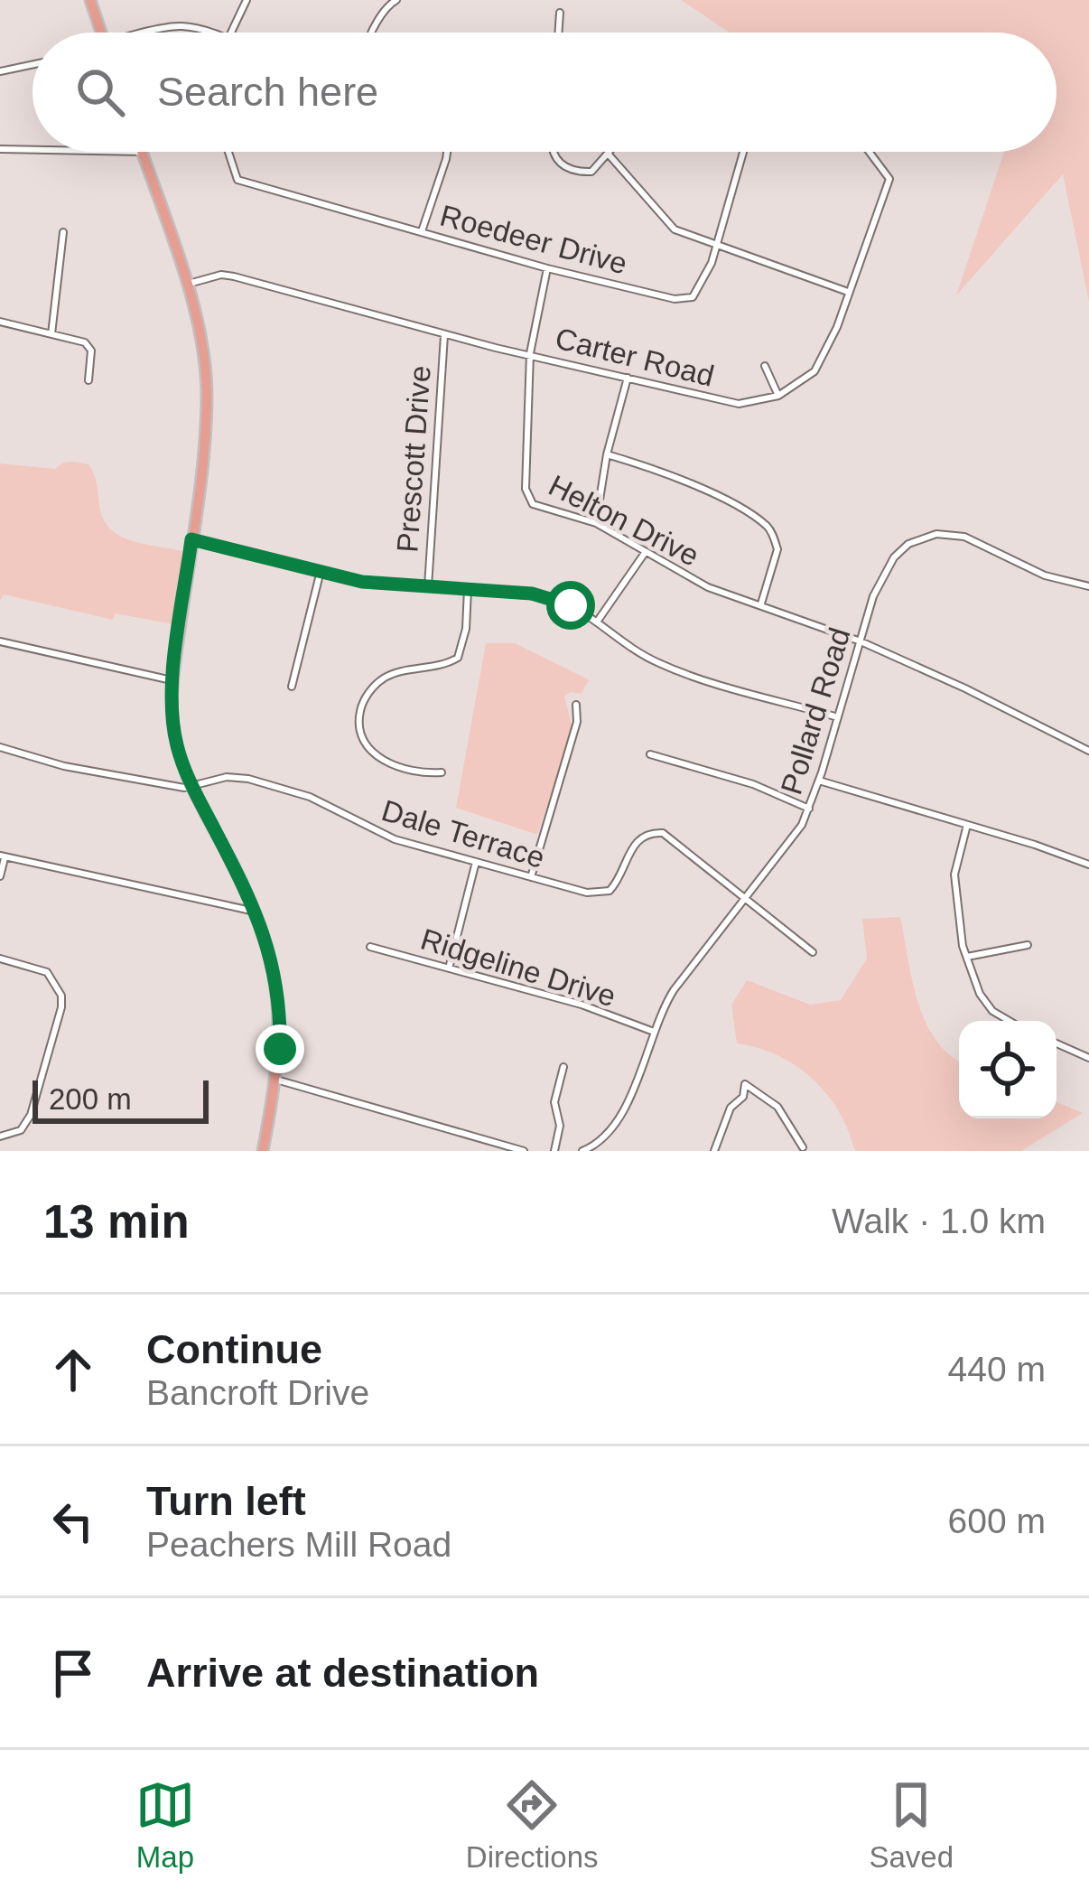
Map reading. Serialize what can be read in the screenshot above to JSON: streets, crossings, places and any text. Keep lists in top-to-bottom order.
{
  "streets": {
    "street": [
      "Roedeer Drive",
      "Carter Road",
      "Prescott Drive",
      "Helton Drive",
      "Pollard Road",
      "Dale Terrace",
      "Ridgeline Drive"
    ]
  },
  "crossings": [
    ["Roedeer Drive", "Helton Drive"],
    ["Carter Road", "Prescott Drive"],
    ["Carter Road", "Helton Drive"],
    ["Helton Drive", "Pollard Road"],
    ["Pollard Road", "Dale Terrace"],
    ["Pollard Road", "Ridgeline Drive"]
  ],
  "scale_bar": "200 m",
  "page": {
    "search": "Search here",
    "scale": "200 m",
    "heading": ["13 min", "Walk · 1.0 km"],
    "list": [
      ["Continue", "Bancroft Drive", "440 m"],
      ["Turn left", "Peachers Mill Road", "600 m"],
      "Arrive at destination"
    ],
    "nav": ["Map", "Directions", "Saved"]
  }
}
